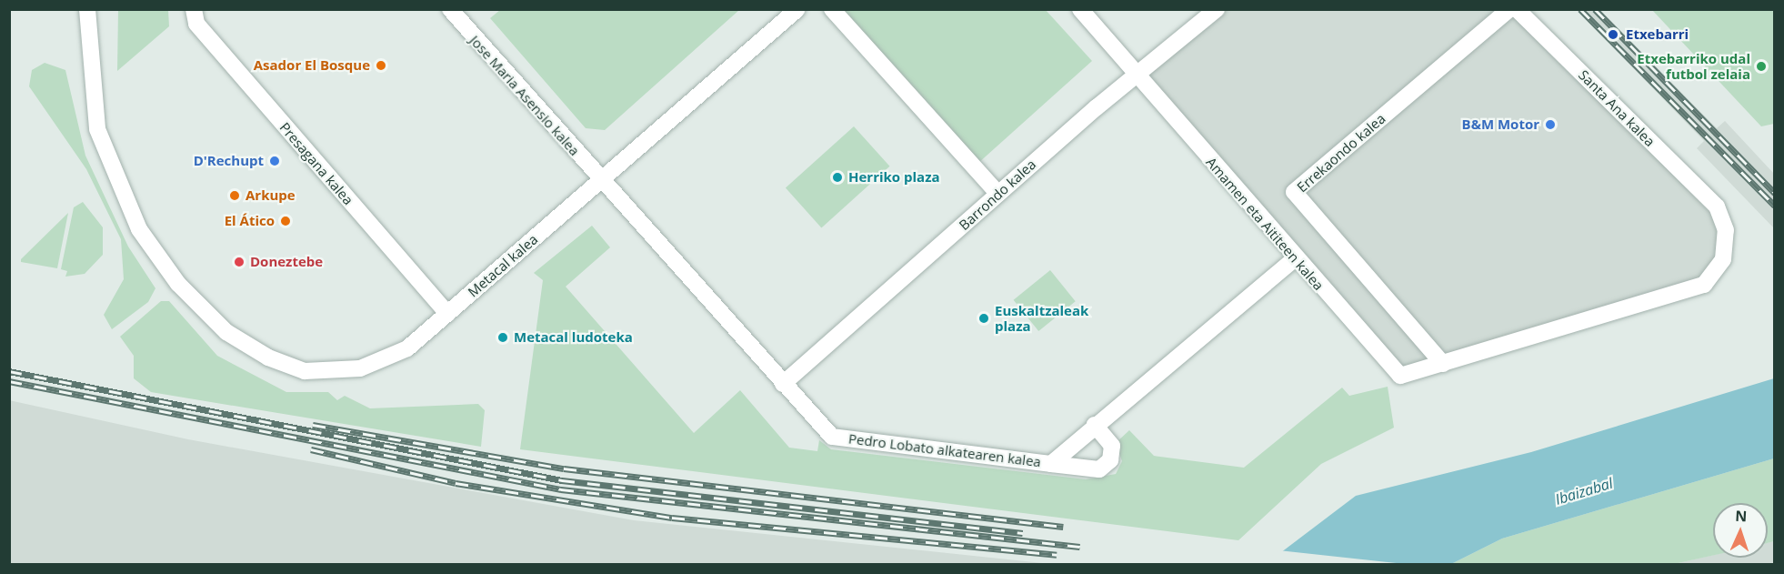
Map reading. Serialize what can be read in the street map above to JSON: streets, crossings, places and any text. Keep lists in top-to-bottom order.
{
  "streets": {
    "street": [
      "Jose Maria Asensio kalea",
      "Santa Ana kalea",
      "Errekaondo kalea",
      "Presagana kalea",
      "Barrondo kalea",
      "Amamen eta Aititeen kalea",
      "Metacal kalea",
      "Pedro Lobato alkatearen kalea"
    ]
  },
  "crossings": [
    ["Jose Maria Asensio kalea", "Metacal kalea"],
    ["Jose Maria Asensio kalea", "Pedro Lobato alkatearen kalea"],
    ["Santa Ana kalea", "Errekaondo kalea"],
    ["Santa Ana kalea", "Amamen eta Aititeen kalea"],
    ["Errekaondo kalea", "Amamen eta Aititeen kalea"],
    ["Presagana kalea", "Metacal kalea"],
    ["Barrondo kalea", "Amamen eta Aititeen kalea"],
    ["Barrondo kalea", "Pedro Lobato alkatearen kalea"],
    ["Amamen eta Aititeen kalea", "Pedro Lobato alkatearen kalea"],
    ["Metacal kalea", "Pedro Lobato alkatearen kalea"]
  ],
  "water": ["Ibaizabal"],
  "places": [
    "Etxebarri",
    "Asador El Bosque",
    "Etxebarriko udal futbol zelaia",
    "B&M Motor",
    "D'Rechupt",
    "Herriko plaza",
    "Arkupe",
    "El Ático",
    "Doneztebe",
    "Euskaltzaleak plaza",
    "Metacal ludoteka"
  ],
  "north": "top"
}
